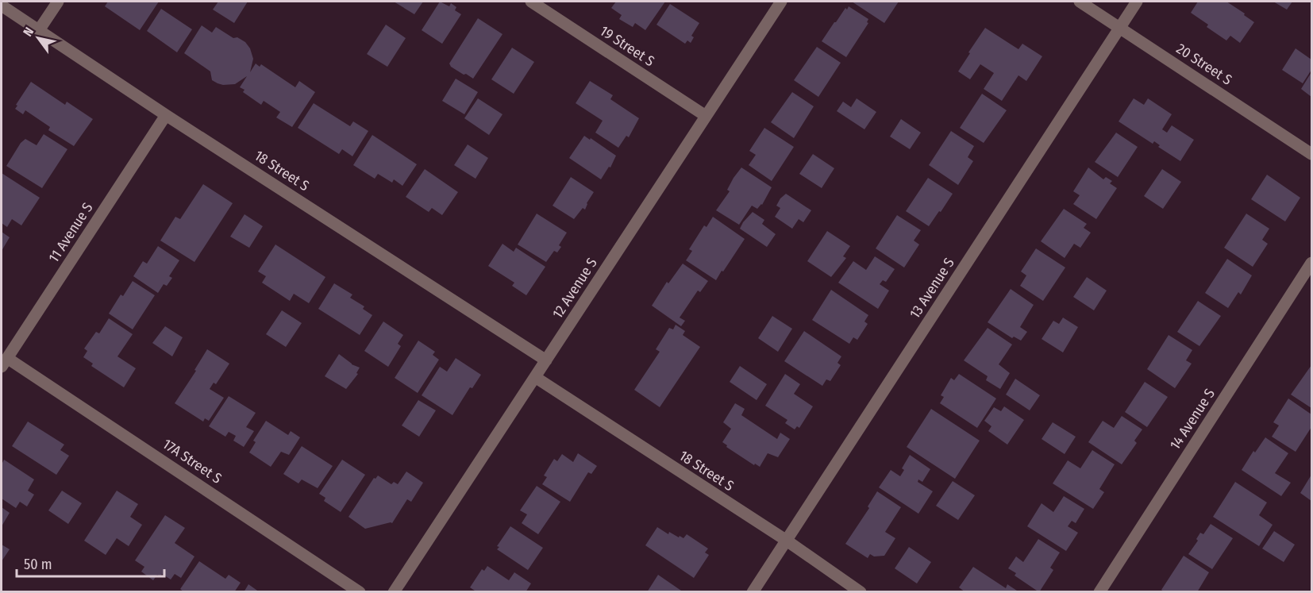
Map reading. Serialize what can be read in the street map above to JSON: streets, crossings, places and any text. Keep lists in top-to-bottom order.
{
  "streets": {
    "street": [
      "19 Street S",
      "20 Street S",
      "18 Street S",
      "11 Avenue S",
      "12 Avenue S",
      "13 Avenue S",
      "14 Avenue S",
      "17A Street S"
    ]
  },
  "crossings": [
    ["19 Street S", "12 Avenue S"],
    ["20 Street S", "13 Avenue S"],
    ["18 Street S", "11 Avenue S"],
    ["18 Street S", "12 Avenue S"],
    ["18 Street S", "13 Avenue S"],
    ["11 Avenue S", "17A Street S"]
  ],
  "scale_bar": "50 m",
  "north": "top left"
}
